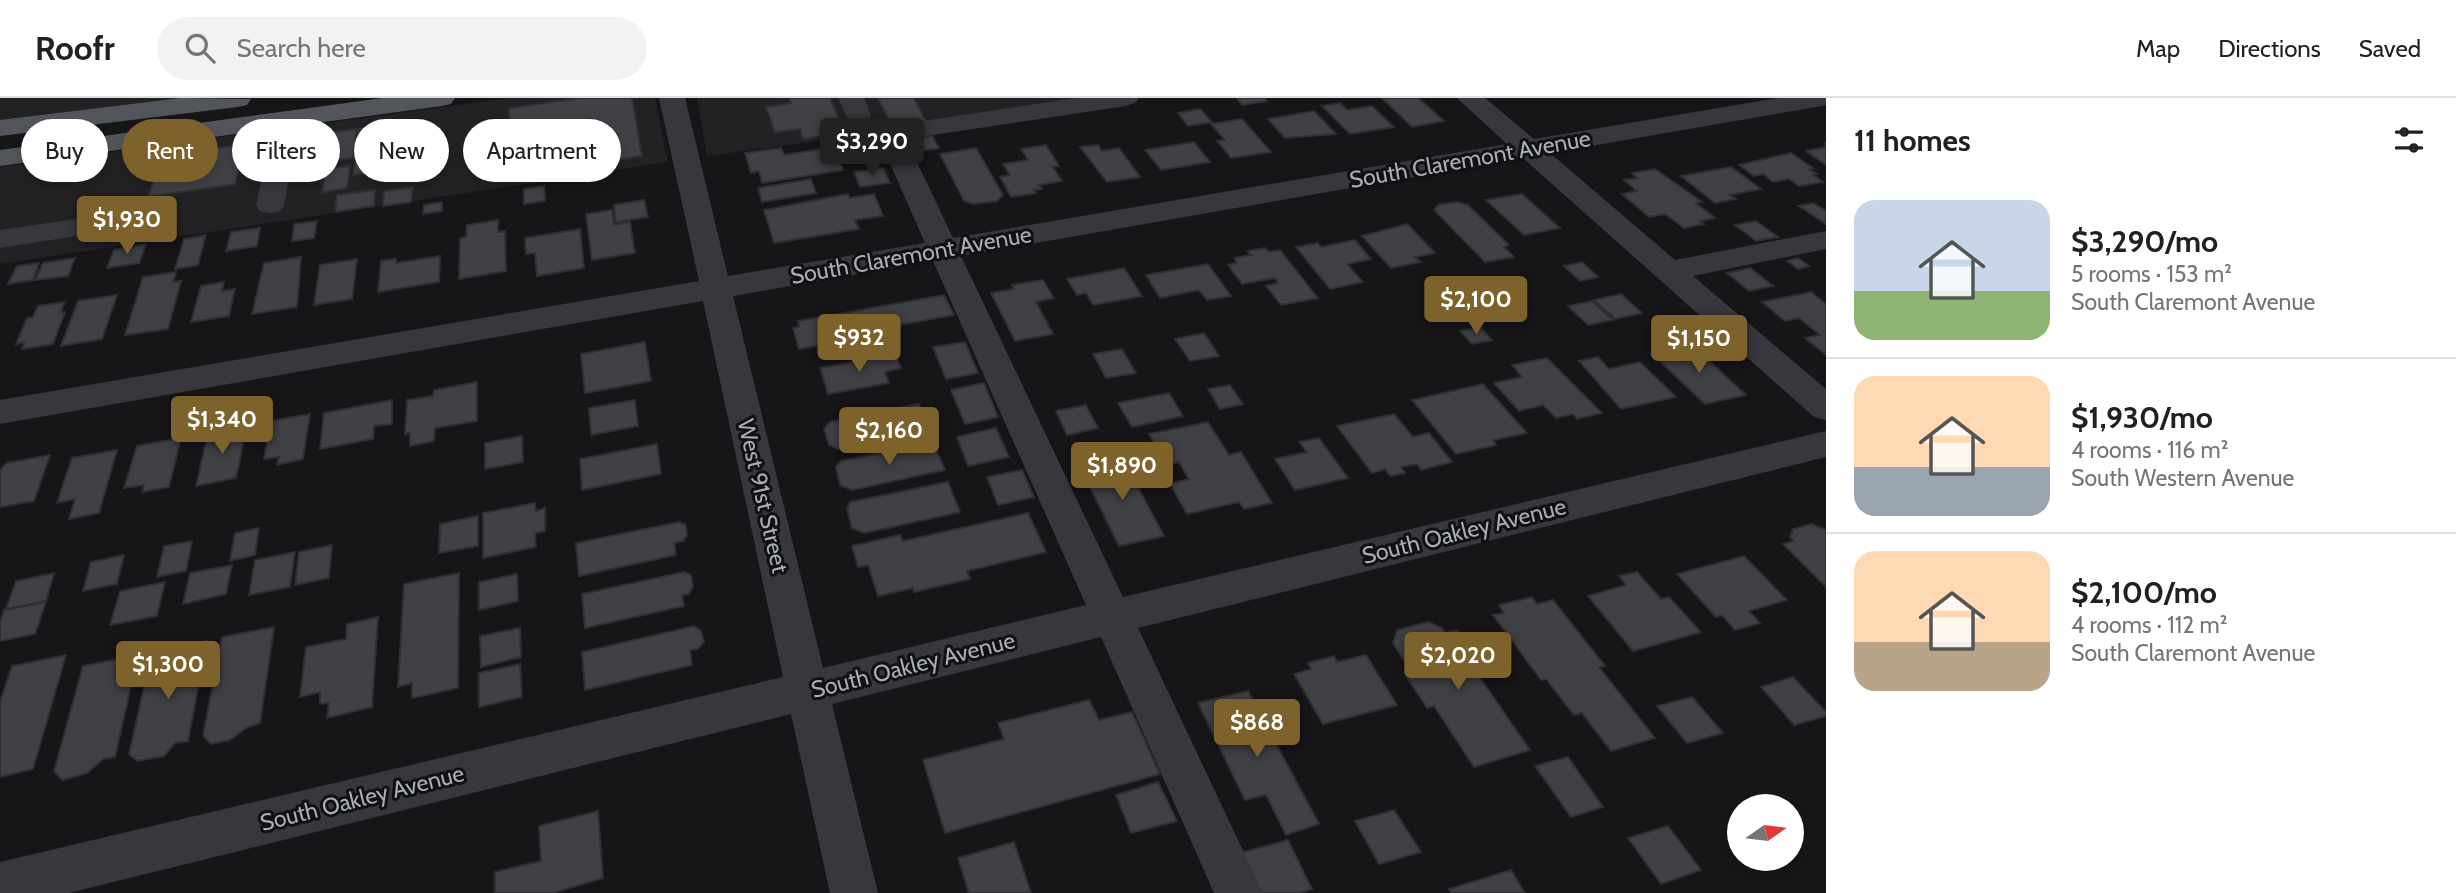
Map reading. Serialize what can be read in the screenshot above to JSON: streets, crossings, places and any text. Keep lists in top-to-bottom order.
{
  "streets": {
    "street": ["South Claremont Avenue", "West 91st Street", "South Oakley Avenue"]
  },
  "crossings": [
    ["South Claremont Avenue", "West 91st Street"],
    ["West 91st Street", "South Oakley Avenue"]
  ],
  "north": "right",
  "page": {
    "header": "Roofr",
    "search": "Search here",
    "nav": ["Map", "Directions", "Saved"],
    "heading": "11 homes",
    "price": [
      "$3,290",
      "$1,930",
      "$2,100",
      "$932",
      "$1,150",
      "$1,340",
      "$2,160",
      "$1,890",
      "$2,020",
      "$1,300",
      "$868"
    ],
    "chip": [
      "Buy",
      "Rent",
      "Filters",
      "New",
      "Apartment"
    ],
    "list": [
      {
        "name": "$3,290/mo",
        "note": "5 rooms · 153 m² · South Claremont Avenue"
      },
      {
        "name": "$1,930/mo",
        "note": "4 rooms · 116 m² · South Western Avenue"
      },
      {
        "name": "$2,100/mo",
        "note": "4 rooms · 112 m² · South Claremont Avenue"
      }
    ]
  }
}
